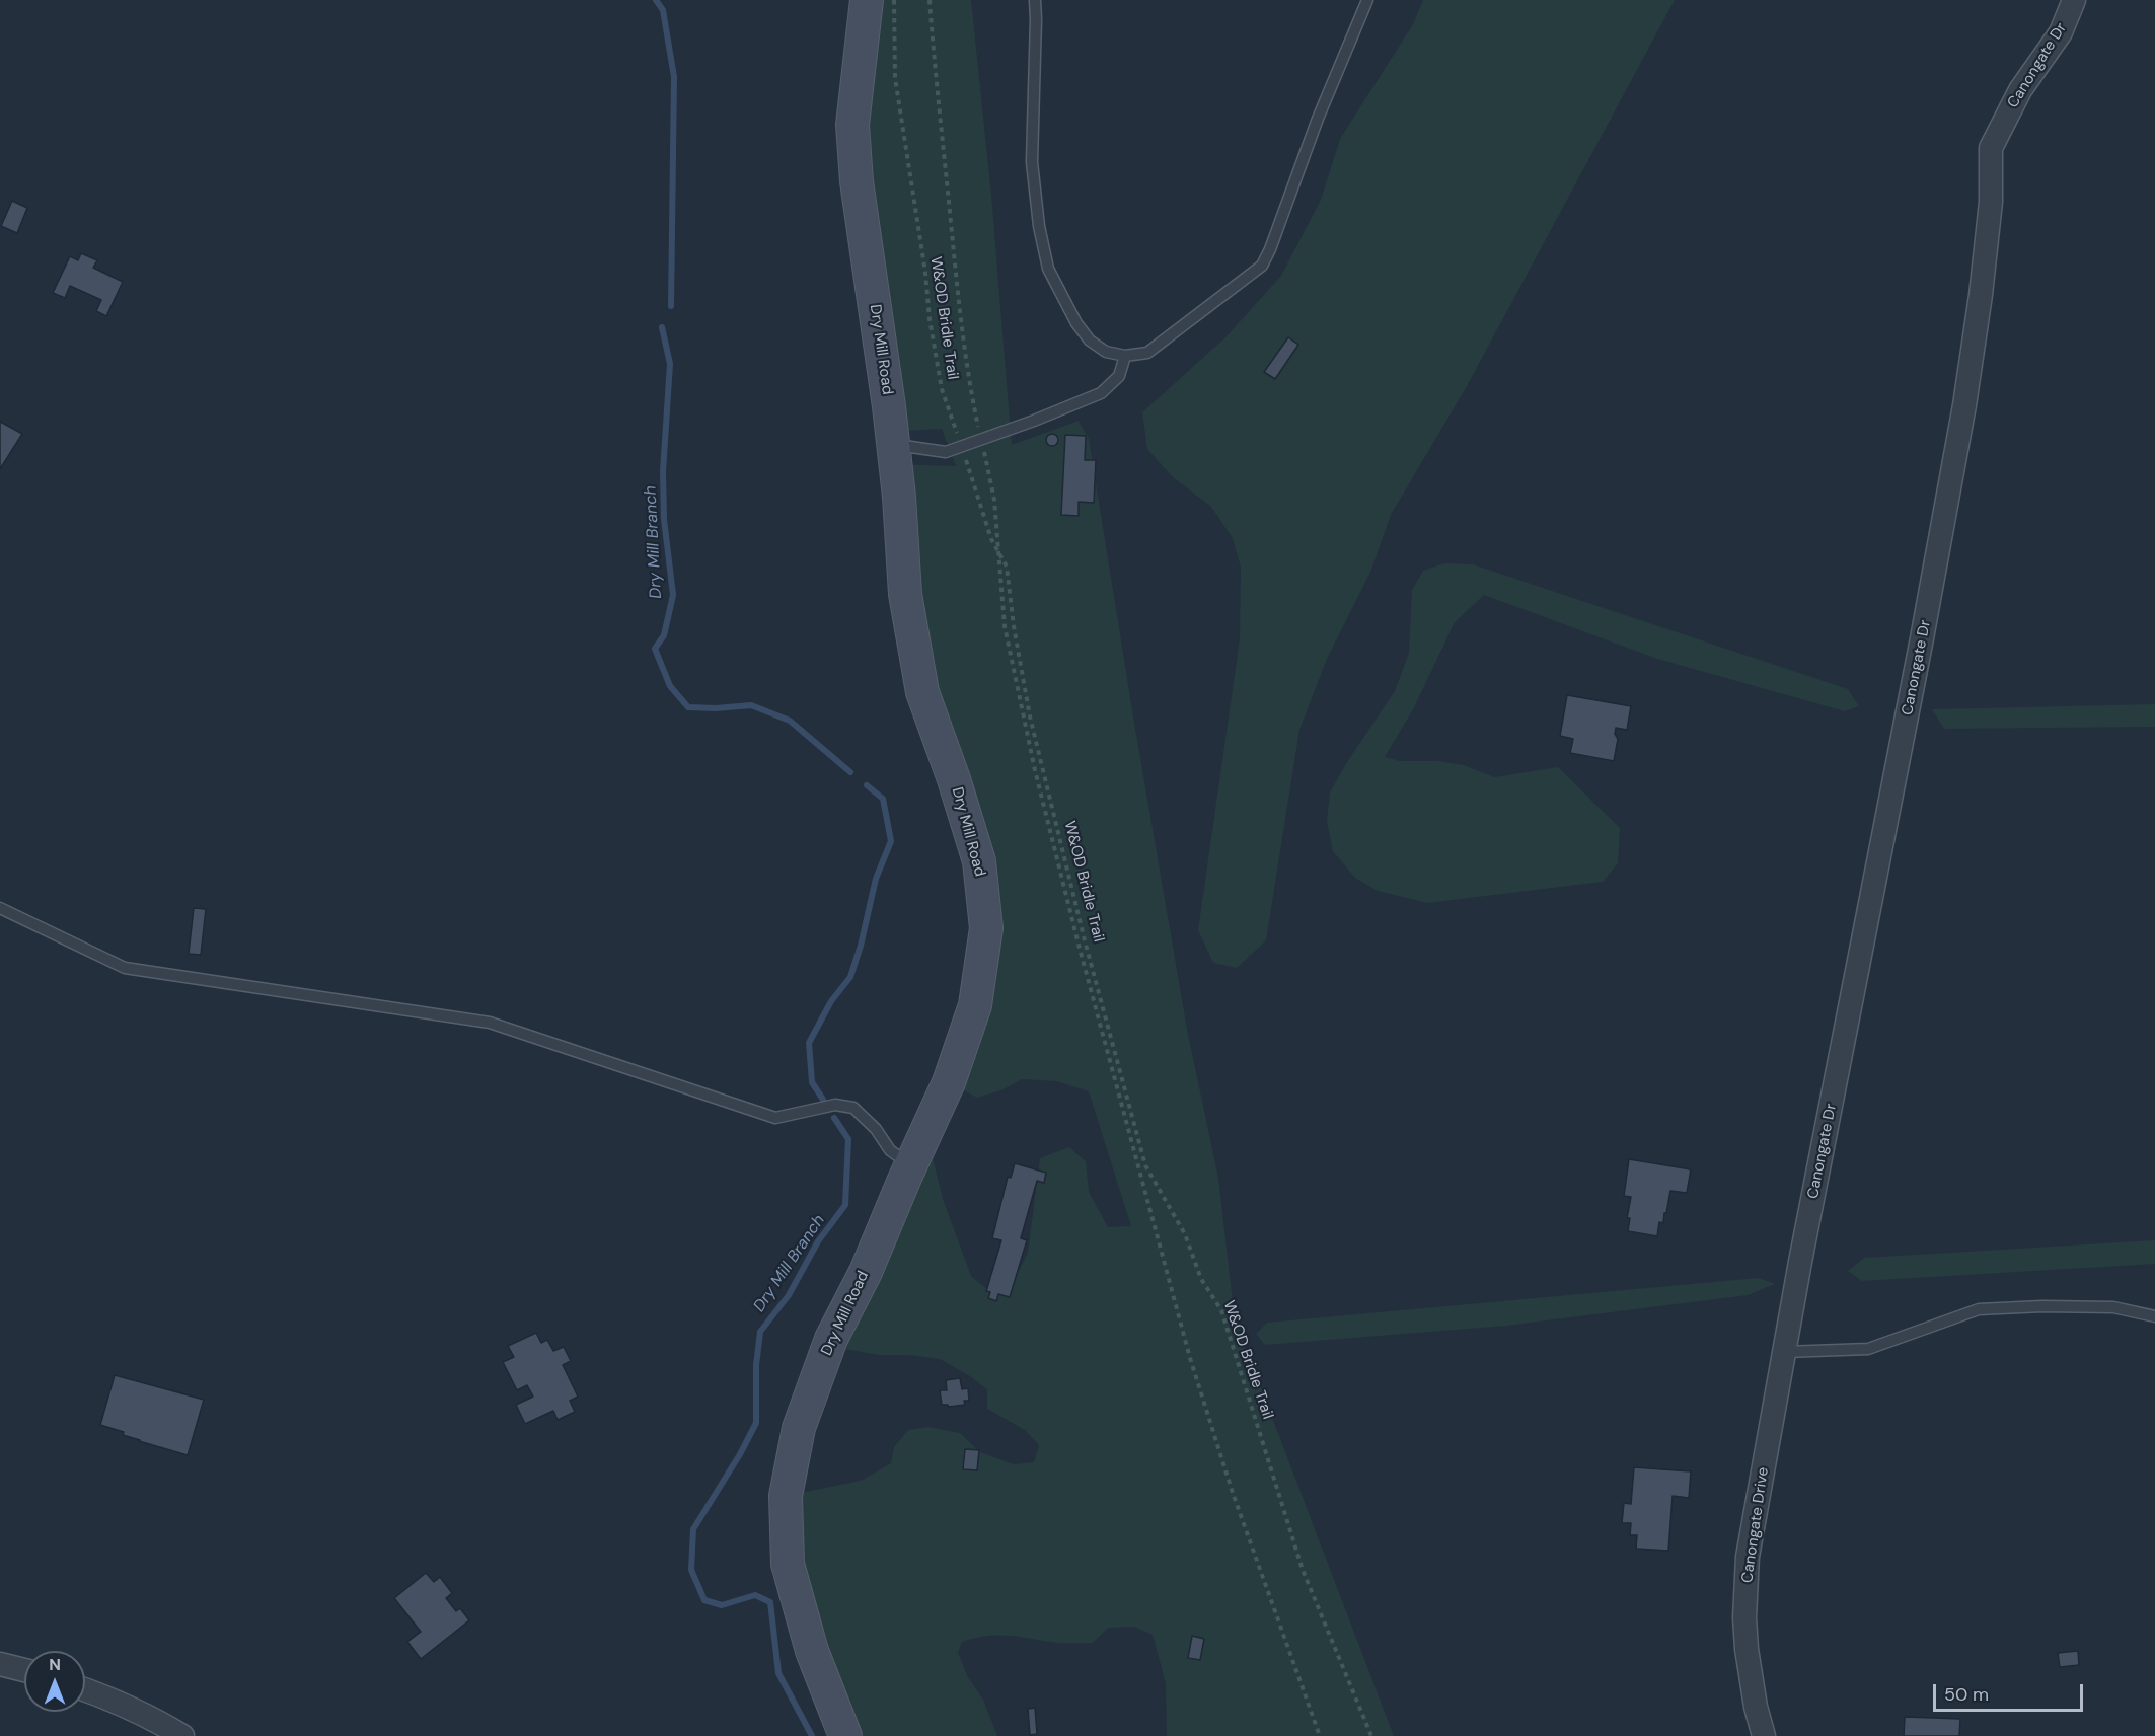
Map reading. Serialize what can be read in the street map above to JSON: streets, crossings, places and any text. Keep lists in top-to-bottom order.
{
  "streets": {
    "street": ["Canongate Dr", "Dry Mill Road", "Canongate Drive"],
    "path": ["W&OD Bridle Trail"]
  },
  "crossings": [
    ["Canongate Dr", "Canongate Drive"]
  ],
  "water": ["Dry Mill Branch"],
  "scale_bar": "50 m",
  "north": "top"
}
